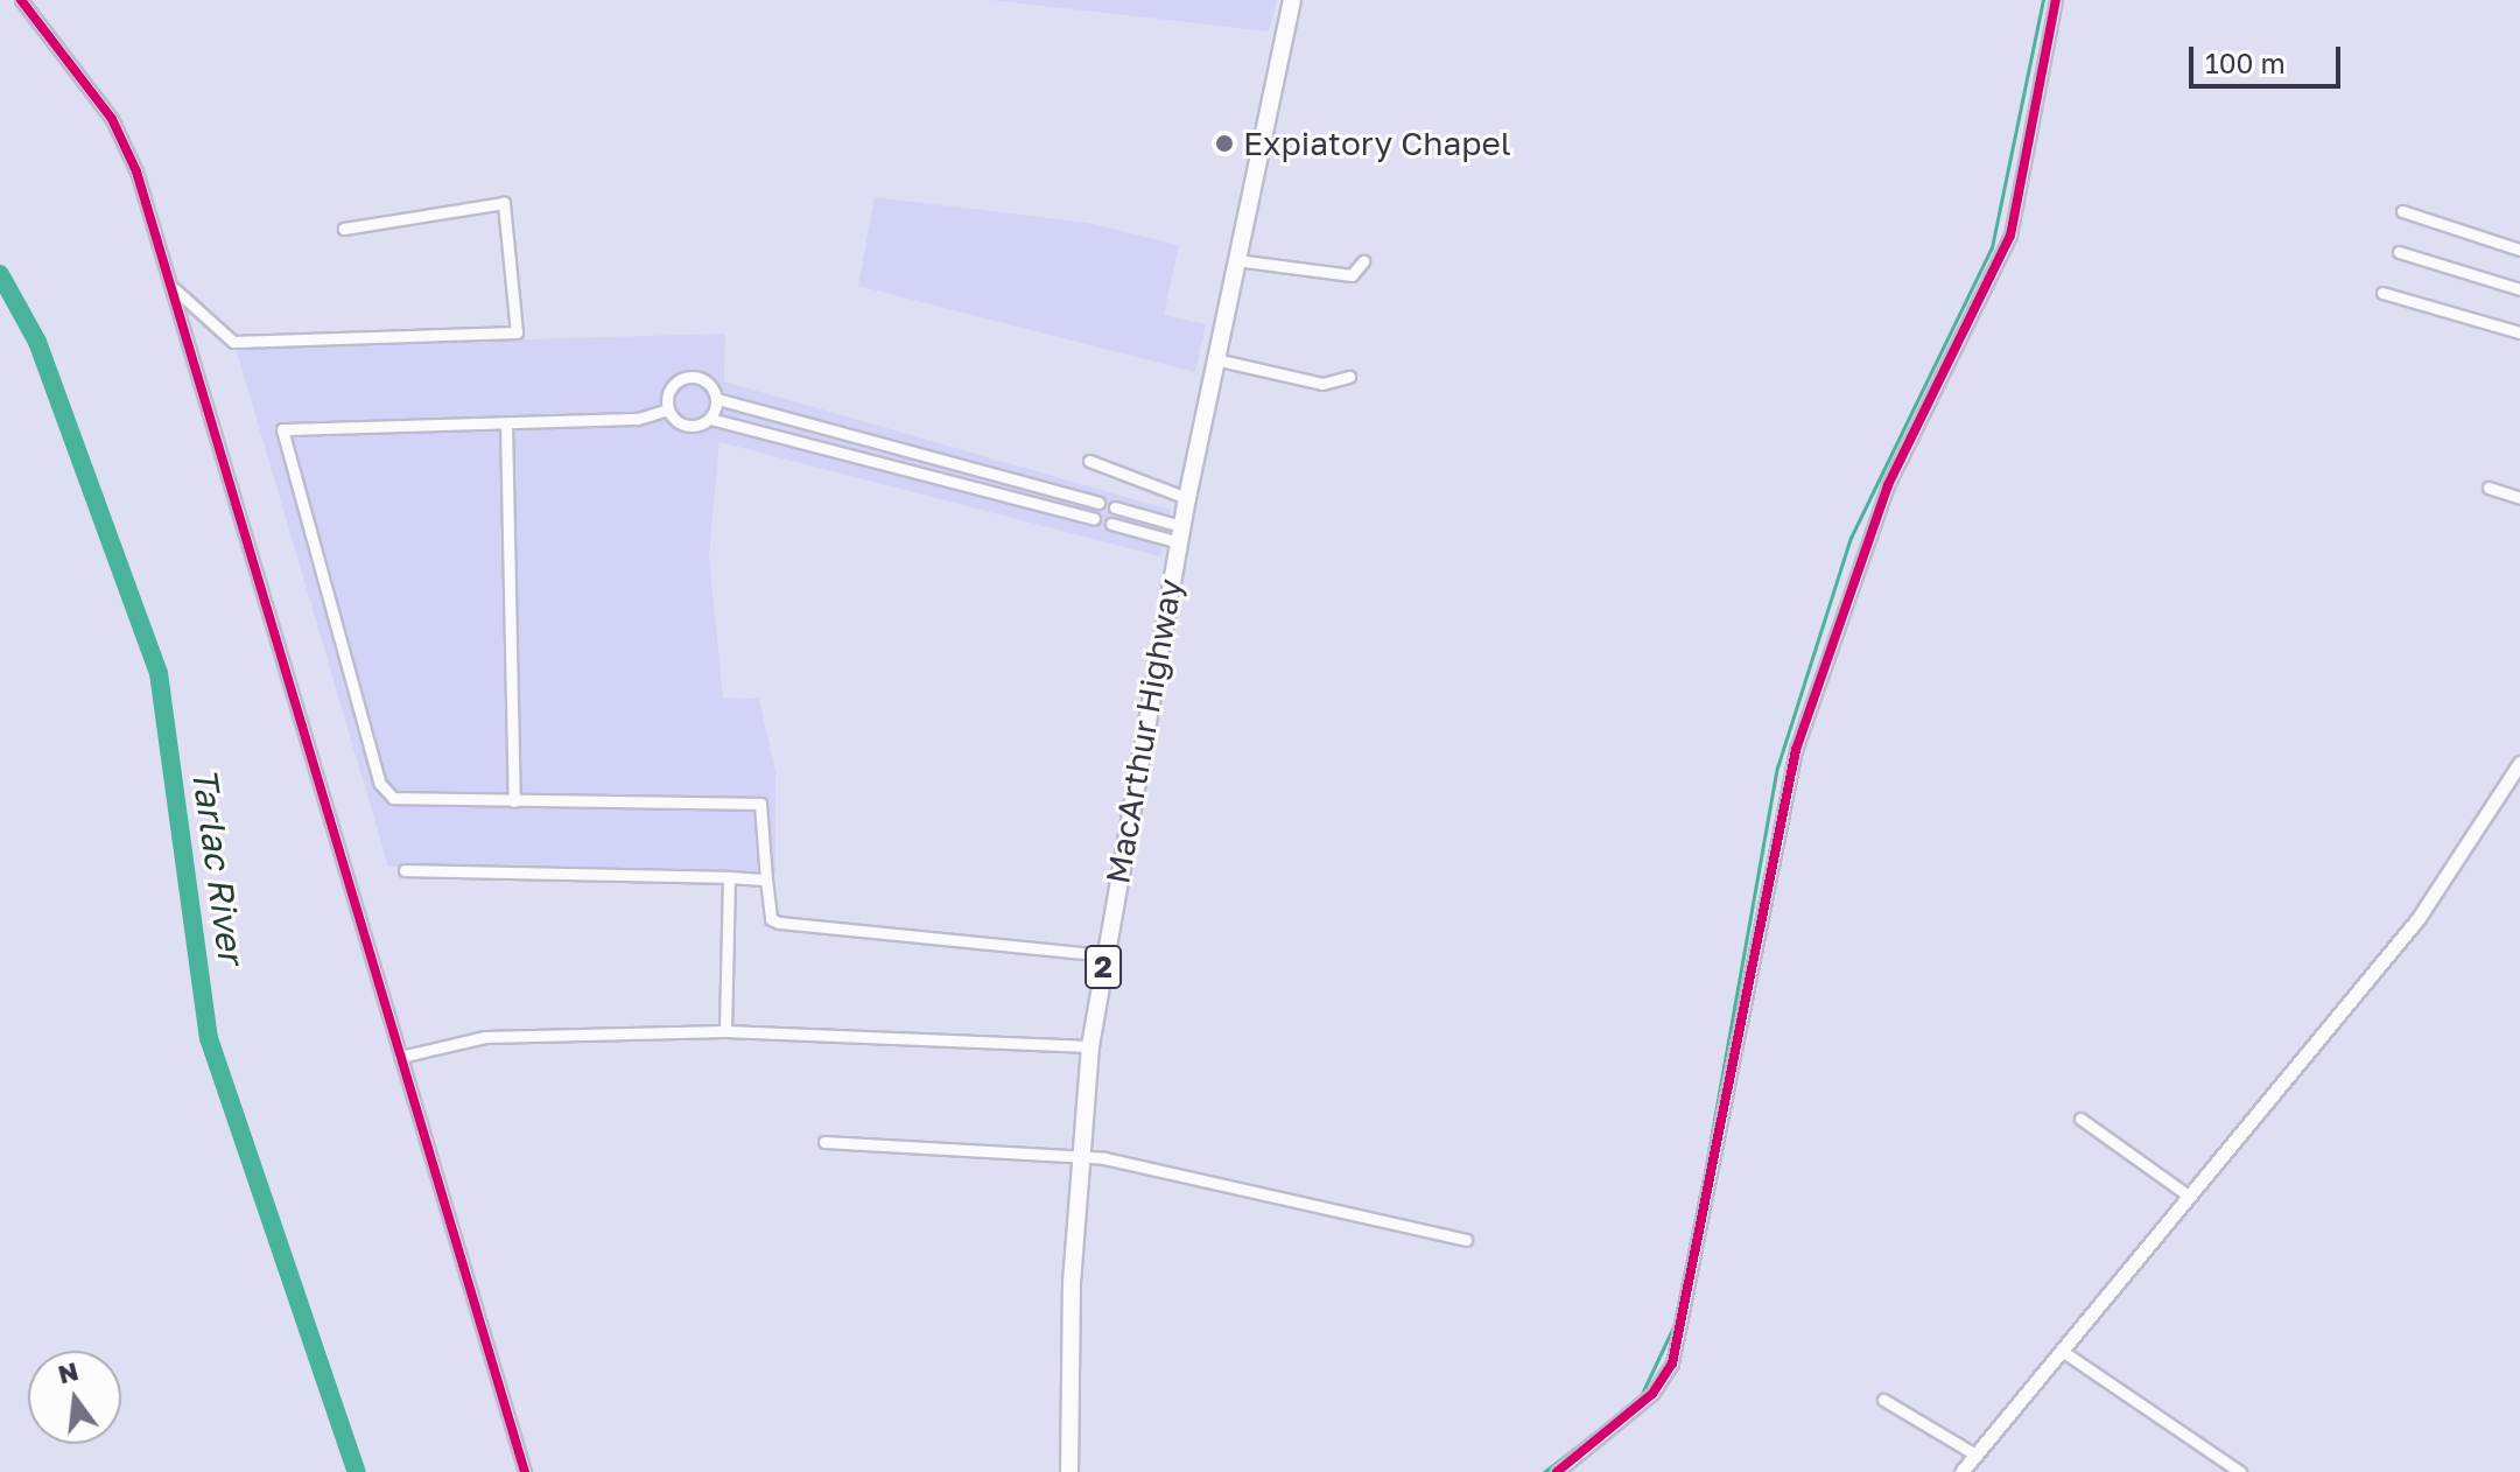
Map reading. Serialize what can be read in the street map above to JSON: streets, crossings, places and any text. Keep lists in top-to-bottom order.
{
  "streets": {
    "highway": ["MacArthur Highway", "2"]
  },
  "water": ["Tarlac River"],
  "places": ["Expiatory Chapel"],
  "scale_bar": "100 m",
  "north": "top"
}
